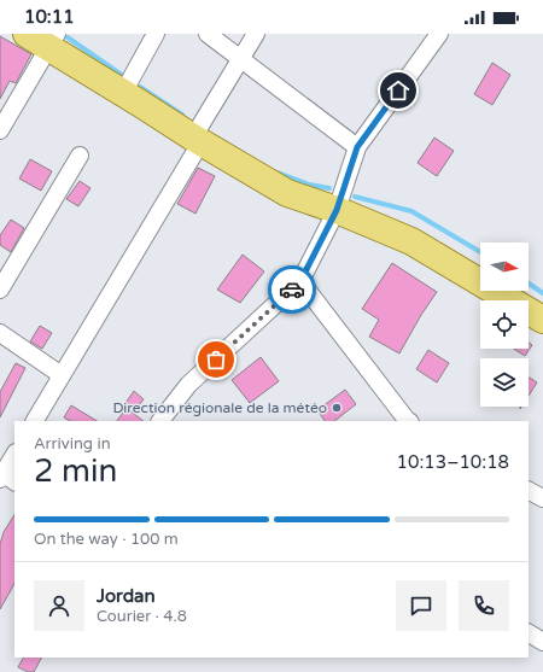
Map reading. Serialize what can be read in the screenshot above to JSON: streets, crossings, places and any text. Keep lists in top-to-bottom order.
{
  "places": ["Direction régionale de la météo"],
  "north": "right",
  "page": {
    "status": "10:11",
    "heading": ["2 min", "Arriving in", "10:13–10:18"],
    "panel": ["Jordan", "Courier · 4.8"],
    "bar": "On the way · 100 m"
  }
}
